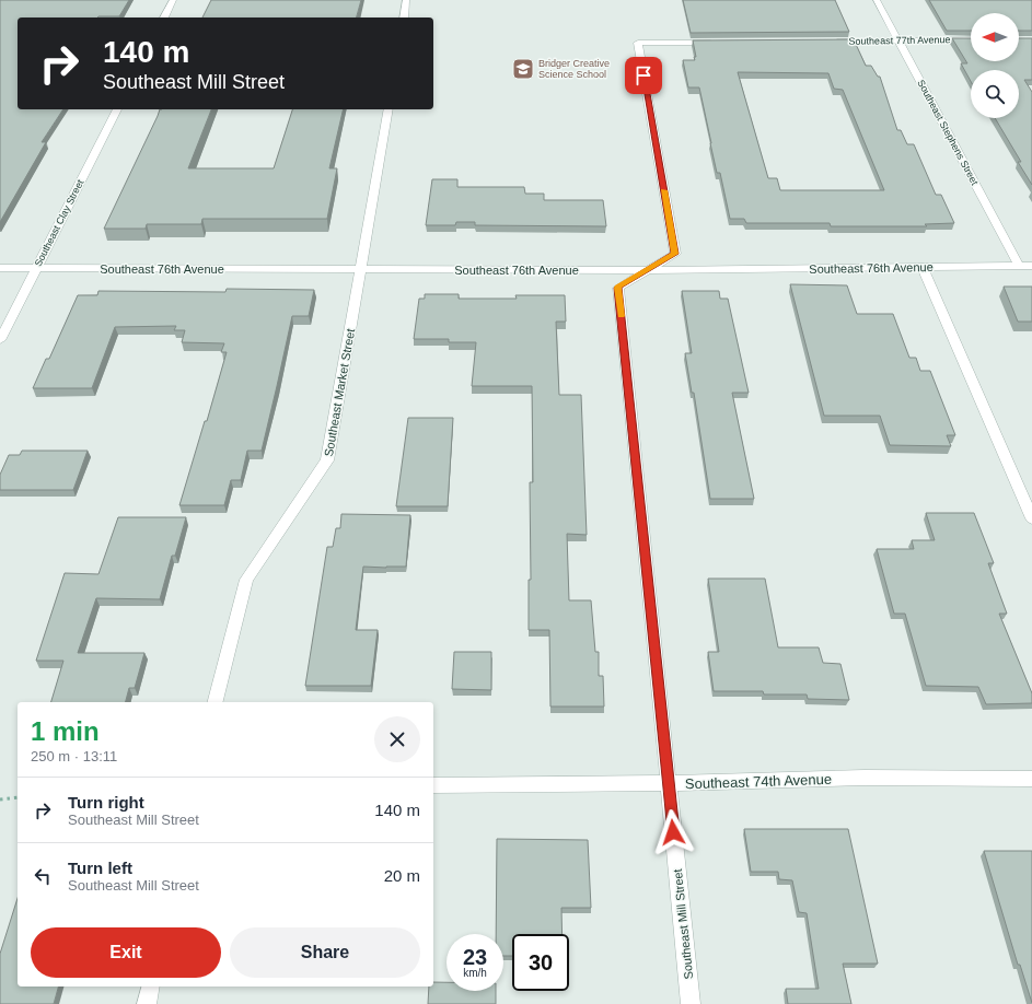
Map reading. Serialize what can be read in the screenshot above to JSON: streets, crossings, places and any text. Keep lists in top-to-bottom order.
{
  "streets": {
    "street": [
      "Southeast 77th Avenue",
      "Southeast Stephens Street",
      "Southeast Clay Street",
      "Southeast 76th Avenue",
      "Southeast Market Street",
      "Southeast 74th Avenue",
      "Southeast Mill Street"
    ]
  },
  "crossings": [
    ["Southeast 77th Avenue", "Southeast Stephens Street"],
    ["Southeast Stephens Street", "Southeast 76th Avenue"],
    ["Southeast Clay Street", "Southeast 76th Avenue"],
    ["Southeast 76th Avenue", "Southeast Market Street"],
    ["Southeast 76th Avenue", "Southeast Mill Street"],
    ["Southeast 74th Avenue", "Southeast Mill Street"]
  ],
  "places": {
    "school or university": ["Bridger Creative Science School"]
  },
  "north": "left",
  "page": {
    "turn": ["140 m", "Southeast Mill Street"],
    "heading": ["1 min", "250 m · 13:11"],
    "list": [
      {
        "name": "Turn right",
        "note": "Southeast Mill Street",
        "value": "140 m"
      },
      {
        "name": "Turn left",
        "note": "Southeast Mill Street",
        "value": "20 m"
      }
    ],
    "buttons": ["Exit", "Share"],
    "speed": "23 km/h",
    "limit": "30"
  }
}
